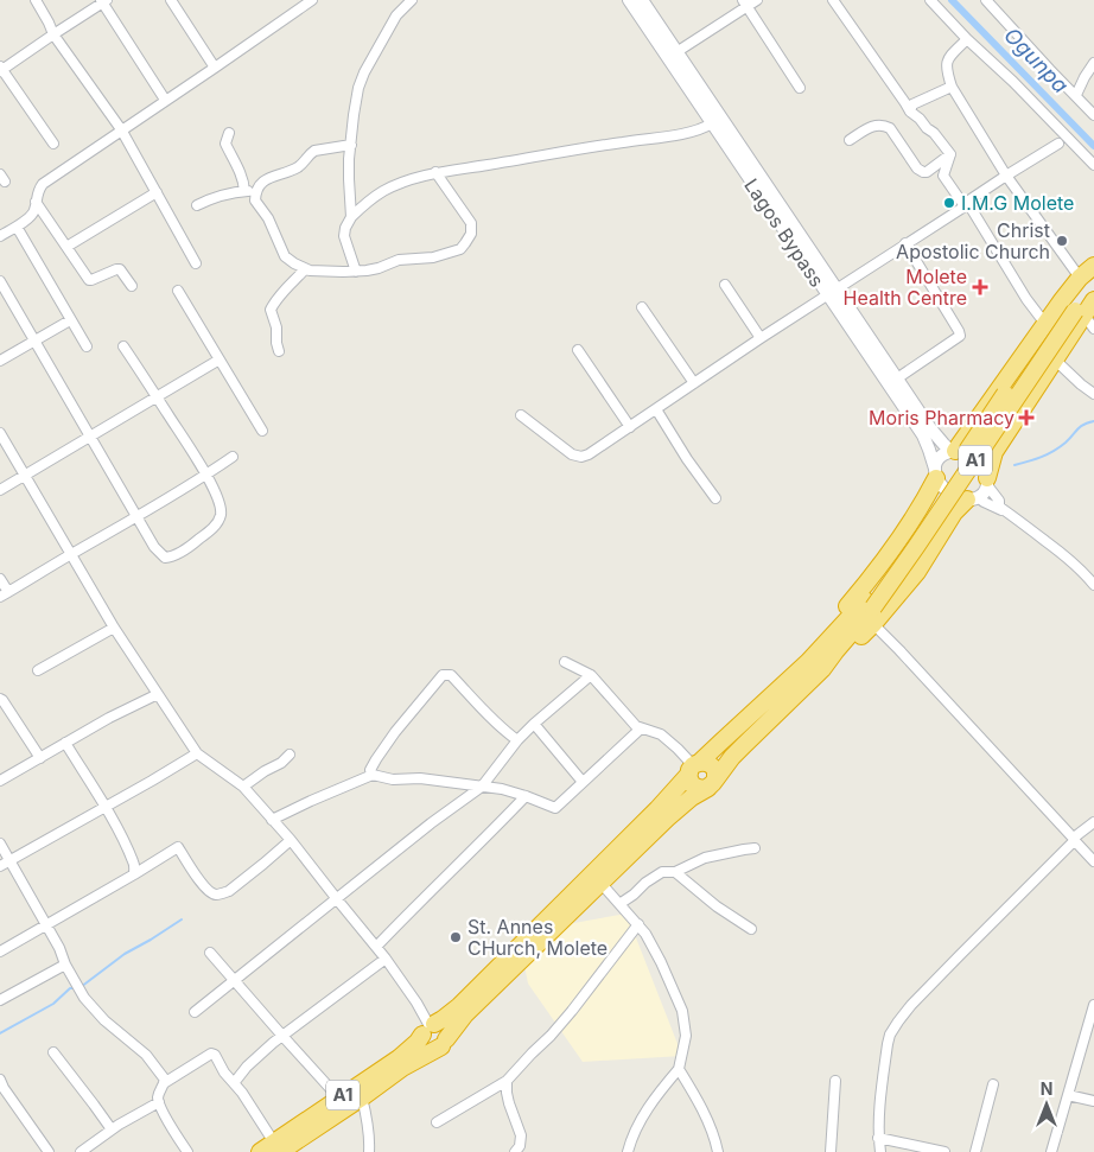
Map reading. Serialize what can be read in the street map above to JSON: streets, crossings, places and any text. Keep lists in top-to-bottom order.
{
  "streets": {
    "highway": ["A1"],
    "main road": ["Lagos Bypass"]
  },
  "water": ["Ogunpa"],
  "places": {
    "other": ["I.M.G Molete", "Christ Apostolic Church", "St. Annes CHurch, Molete"],
    "health": ["Molete Health Centre", "Moris Pharmacy"]
  },
  "north": "top"
}
